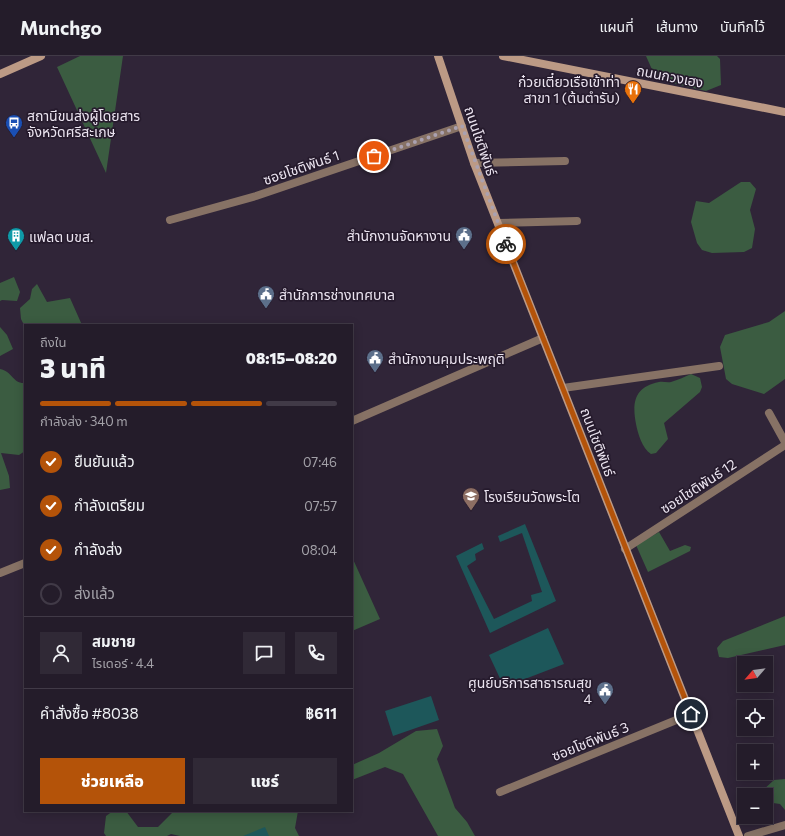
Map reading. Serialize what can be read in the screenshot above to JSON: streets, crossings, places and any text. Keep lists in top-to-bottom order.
{
  "streets": {
    "street": [
      "ถนนกวงเฮง",
      "ถนนโชติพันธ์",
      "ซอยโชติพันธ์ 1",
      "ซอยโชติพันธ์ 12",
      "ซอยโชติพันธ์ 3"
    ]
  },
  "crossings": [
    ["ถนนโชติพันธ์", "ซอยโชติพันธ์ 1"],
    ["ถนนโชติพันธ์", "ซอยโชติพันธ์ 12"],
    ["ถนนโชติพันธ์", "ซอยโชติพันธ์ 3"]
  ],
  "places": {
    "restaurant": ["ก๋วยเตี๋ยวเรือเข้าท่า สาขา 1 (ต้นตำรับ)"],
    "bus stop": ["สถานีขนส่งผู้โดยสาร จังหวัดศรีสะเกษ"],
    "public building": [
      "สำนักงานจัดหางาน",
      "สำนักการช่างเทศบาล",
      "สำนักงานคุมประพฤติ",
      "ศูนย์บริการสาธารณสุข 4"
    ],
    "building": ["แฟลต บขส."],
    "school or university": ["โรงเรียนวัดพระโต"]
  },
  "north": "bottom left",
  "page": {
    "header": "Munchgo",
    "nav": ["แผนที่", "เส้นทาง", "บันทึกไว้"],
    "heading": ["3 นาที", "ถึงใน", "08:15–08:20"],
    "panel": [
      "สมชาย",
      "ไรเดอร์ · 4.4",
      "คำสั่งซื้อ #8038",
      "฿611"
    ],
    "bar": "กำลังส่ง · 340 m",
    "list": [
      ["ยืนยันแล้ว", "07:46"],
      ["กำลังเตรียม", "07:57"],
      ["กำลังส่ง", "08:04"],
      "ส่งแล้ว"
    ],
    "map_buttons": ["+", "−"],
    "buttons": ["ช่วยเหลือ", "แชร์"]
  }
}
